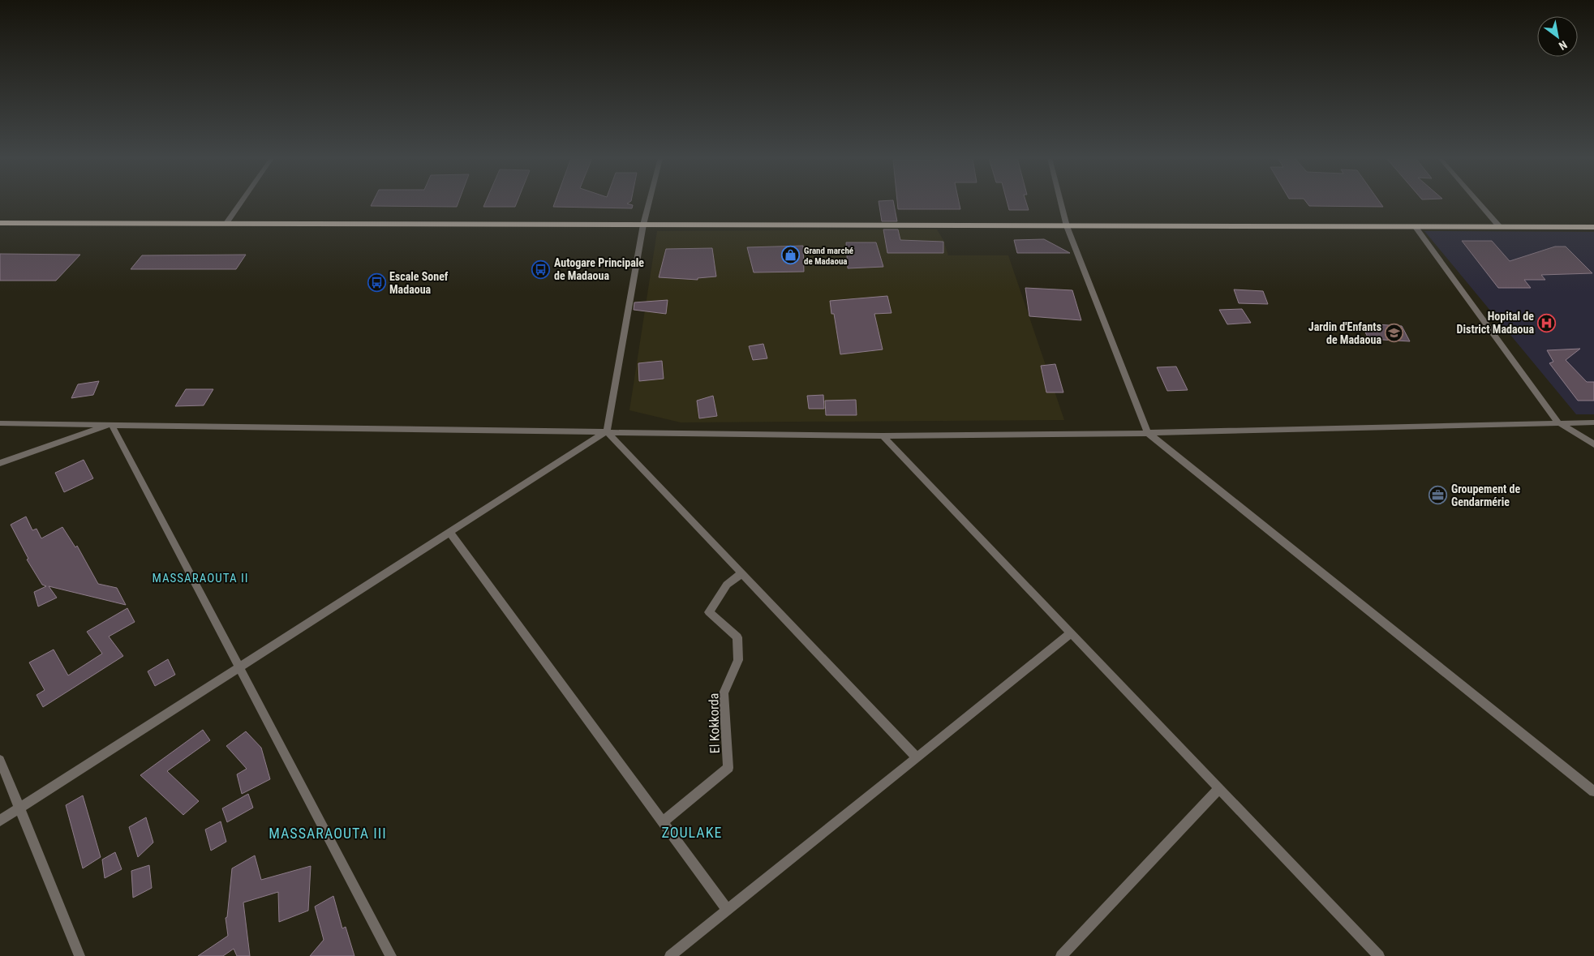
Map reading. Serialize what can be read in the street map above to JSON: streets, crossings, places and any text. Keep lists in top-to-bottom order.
{
  "streets": {
    "street": ["El Kokkorda"]
  },
  "districts": ["MASSARAOUTA II", "ZOULAKE", "MASSARAOUTA III"],
  "places": {
    "shop": ["Grand marché de Madaoua"],
    "bus stop": ["Autogare Principale de Madaoua", "Escale Sonef Madaoua"],
    "hospital": ["Hopital de District Madaoua"],
    "school or university": ["Jardin d'Enfants de Madaoua"],
    "office": ["Groupement de Gendarmérie"]
  },
  "north": "bottom right"
}
